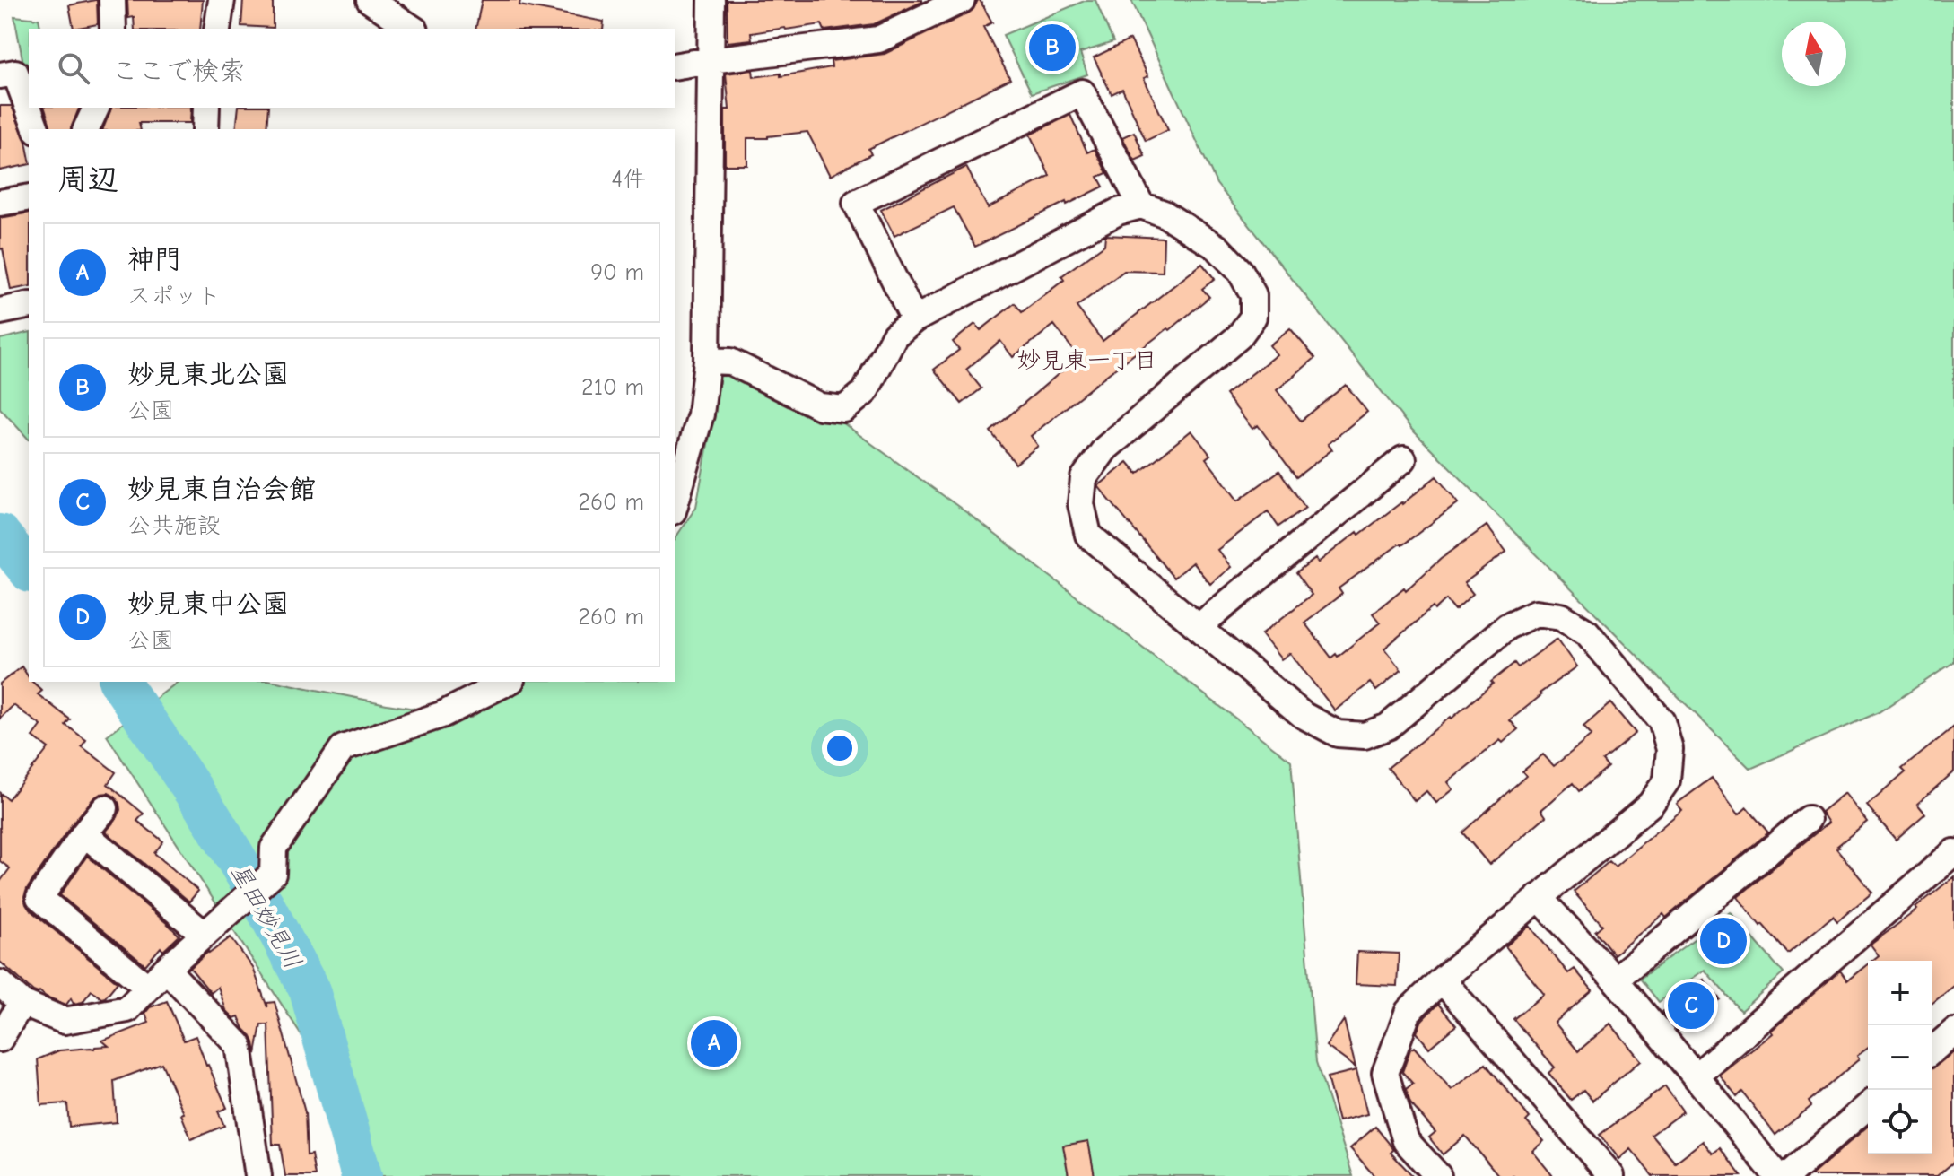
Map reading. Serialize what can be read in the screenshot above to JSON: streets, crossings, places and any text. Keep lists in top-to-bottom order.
{
  "districts": ["妙見東一丁目"],
  "water": ["星田妙見川"],
  "north": "top",
  "page": {
    "pins": [
      "B",
      "D",
      "C",
      "A"
    ],
    "search": "ここで検索",
    "heading": ["周辺", "4件"],
    "list": [
      {
        "mark": "A",
        "name": "神門",
        "note": "スポット",
        "value": "90 m"
      },
      {
        "mark": "B",
        "name": "妙見東北公園",
        "note": "公園",
        "value": "210 m"
      },
      {
        "mark": "C",
        "name": "妙見東自治会館",
        "note": "公共施設",
        "value": "260 m"
      },
      {
        "mark": "D",
        "name": "妙見東中公園",
        "note": "公園",
        "value": "260 m"
      }
    ],
    "map_buttons": ["+", "−"]
  }
}
